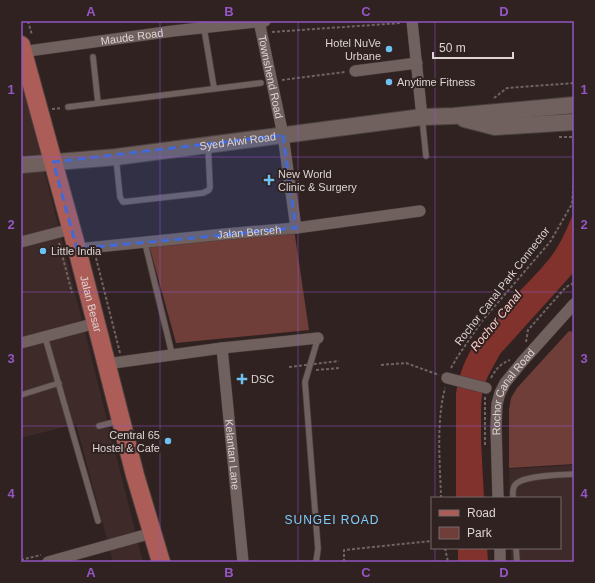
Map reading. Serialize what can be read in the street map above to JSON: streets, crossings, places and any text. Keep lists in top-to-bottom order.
{
  "streets": {
    "main road": ["Jalan Besar"],
    "street": [
      "Maude Road",
      "Townshend Road",
      "Syed Alwi Road",
      "Jalan Berseh",
      "Rochor Canal Road",
      "Kelantan Lane"
    ],
    "path": ["Rochor Canal Park Connector"]
  },
  "crossings": [
    ["Maude Road", "Townshend Road"],
    ["Maude Road", "Jalan Besar"],
    ["Townshend Road", "Syed Alwi Road"],
    ["Townshend Road", "Jalan Berseh"],
    ["Syed Alwi Road", "Jalan Besar"],
    ["Jalan Berseh", "Jalan Besar"]
  ],
  "districts": ["SUNGEI ROAD"],
  "water": ["Rochor Canal"],
  "places": {
    "other": [
      "Hotel NuVe Urbane",
      "Anytime Fitness",
      "Little India",
      "Central 65 Hostel & Cafe"
    ],
    "health": ["New World Clinic & Surgery", "DSC"]
  },
  "legend": ["Road", "Park"],
  "scale_bar": "50 m",
  "grid": {
    "columns": [
      "A",
      "B",
      "C",
      "D"
    ],
    "rows": [
      "1",
      "2",
      "3",
      "4"
    ]
  }
}
